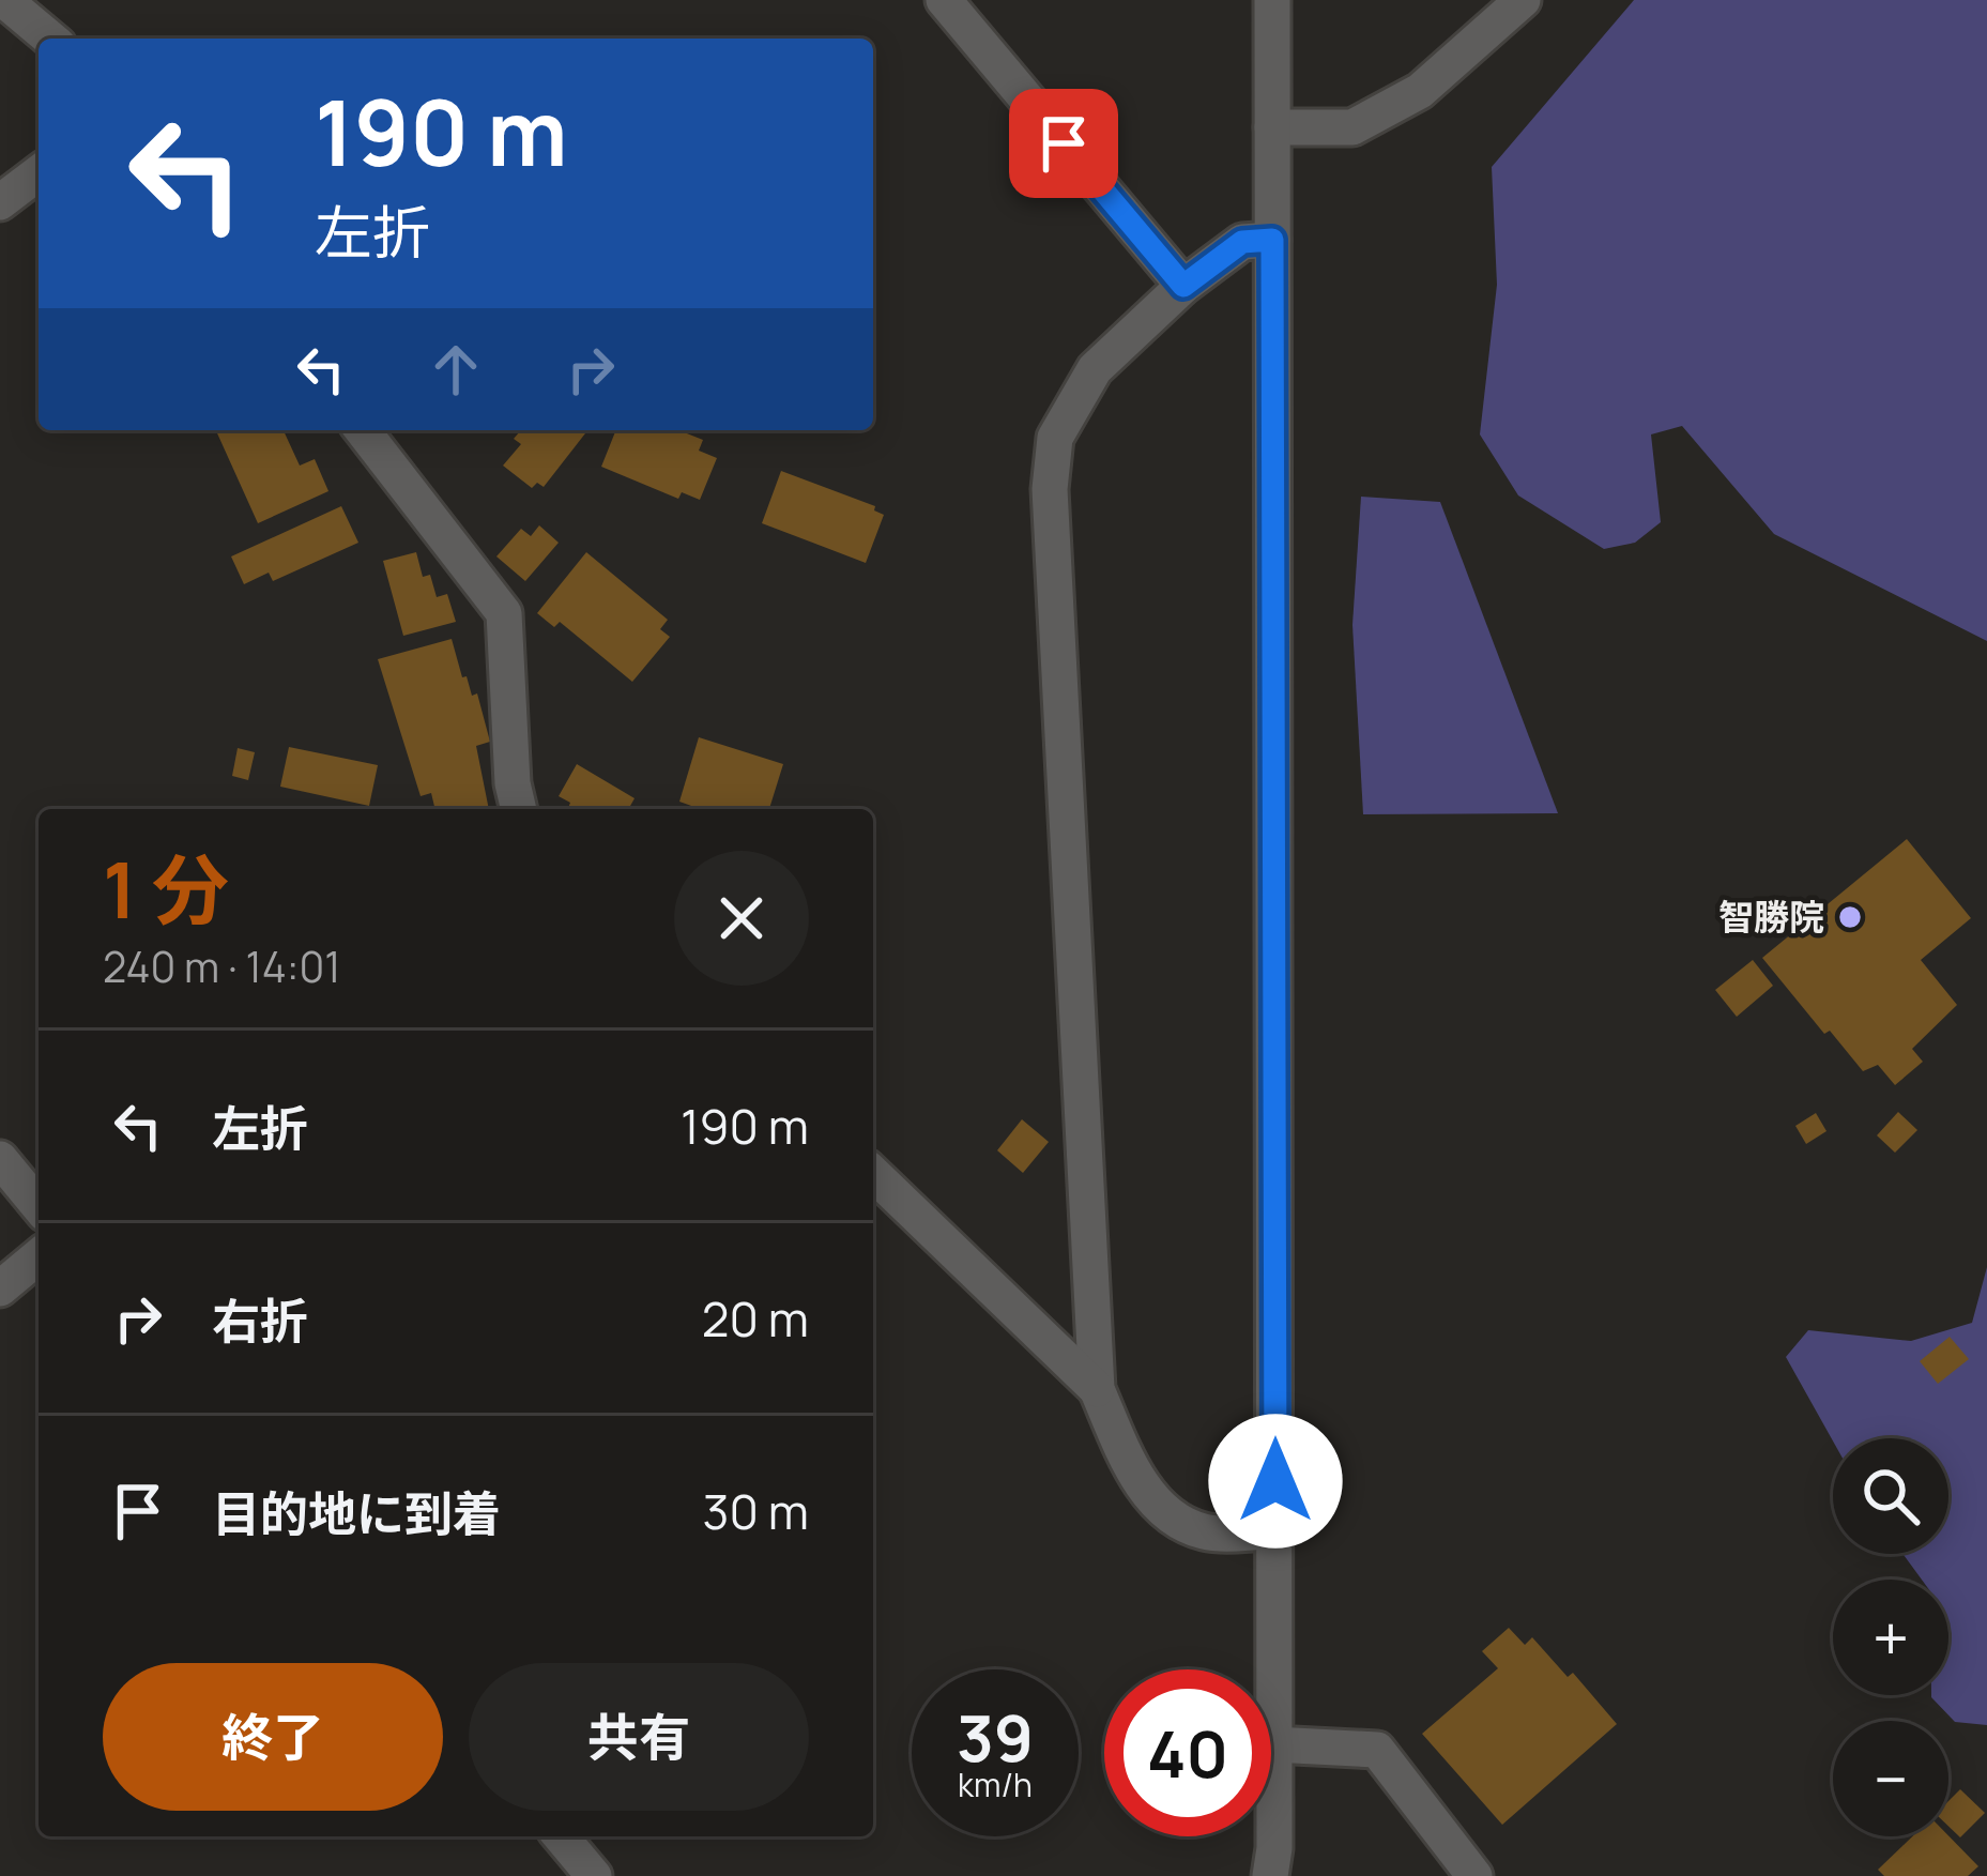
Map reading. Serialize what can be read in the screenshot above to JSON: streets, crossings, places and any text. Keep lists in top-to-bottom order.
{
  "places": ["智勝院"],
  "page": {
    "turn": ["190 m", "左折"],
    "heading": ["1 分", "240 m · 14:01"],
    "list": [
      {
        "name": "左折",
        "value": "190 m"
      },
      {
        "name": "右折",
        "value": "20 m"
      },
      {
        "name": "目的地に到着",
        "value": "30 m"
      }
    ],
    "map_buttons": ["+", "−"],
    "buttons": ["終了", "共有"],
    "speed": "39 km/h",
    "limit": "40"
  }
}
